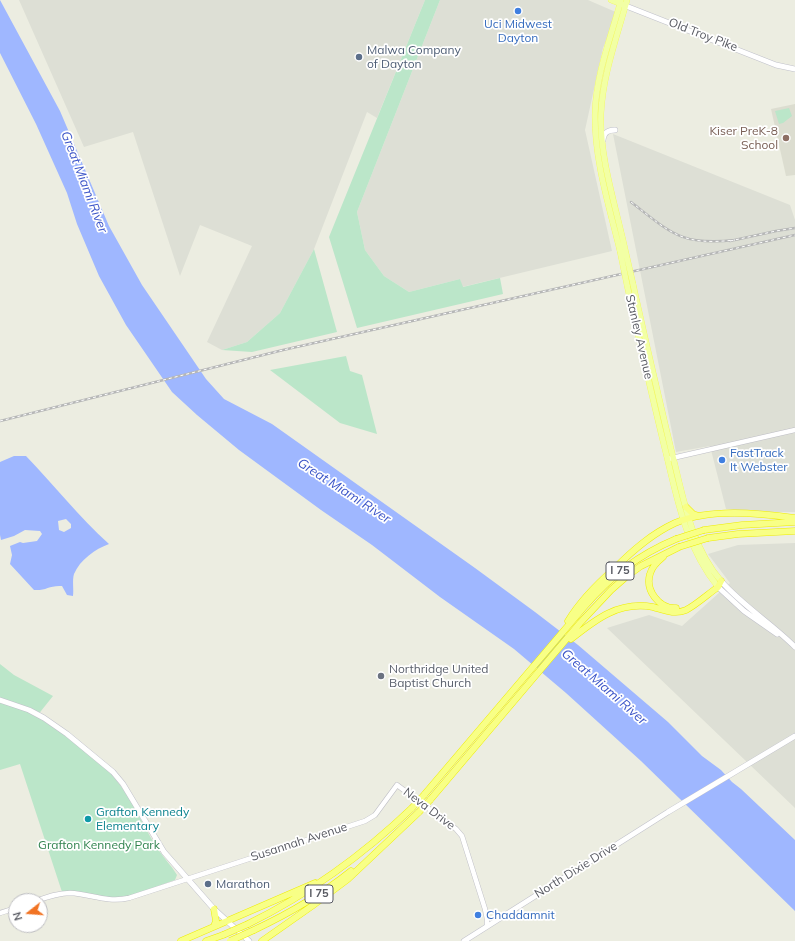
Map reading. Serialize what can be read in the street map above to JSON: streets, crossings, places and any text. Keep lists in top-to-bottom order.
{
  "streets": {
    "highway": ["I 75"],
    "main road": ["Old Troy Pike", "Stanley Avenue", "North Dixie Drive"],
    "street": ["Neva Drive", "Susannah Avenue"]
  },
  "crossings": [
    ["Old Troy Pike", "Stanley Avenue"],
    ["Neva Drive", "Susannah Avenue"],
    ["Neva Drive", "North Dixie Drive"]
  ],
  "water": ["Great Miami River"],
  "parks": ["Grafton Kennedy Park"],
  "places": [
    "Uci Midwest Dayton",
    "Malwa Company of Dayton",
    "Kiser PreK-8 School",
    "FastTrack It Webster",
    "Northridge United Baptist Church",
    "Grafton Kennedy Elementary",
    "Marathon",
    "Chaddamnit"
  ],
  "north": "left"
}
